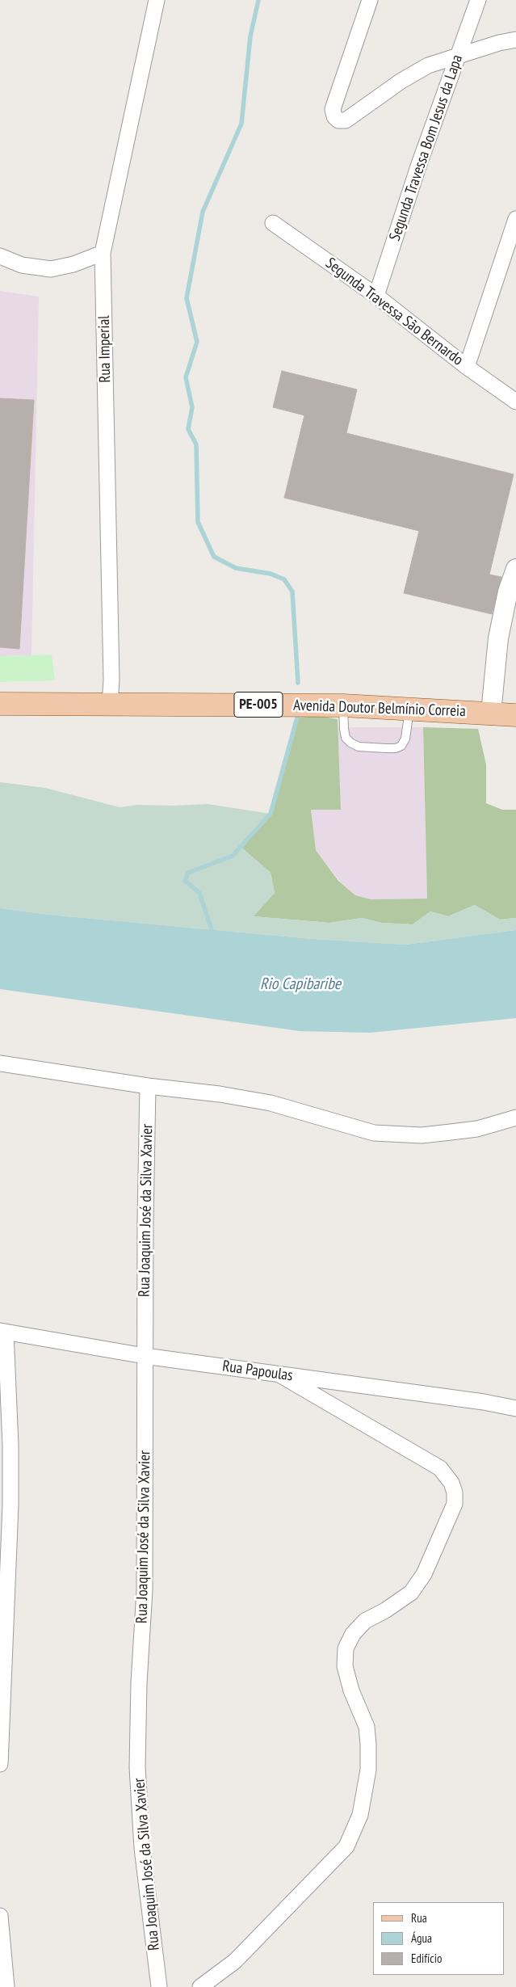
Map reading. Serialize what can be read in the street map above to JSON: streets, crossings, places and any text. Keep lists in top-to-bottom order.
{
  "streets": {
    "main road": ["PE-005", "Avenida Doutor Belmínio Correia"],
    "street": [
      "Segunda Travessa Bom Jesus da Lapa",
      "Segunda Travessa São Bernardo",
      "Rua Imperial",
      "Rua Joaquim José da Silva Xavier",
      "Rua Papoulas"
    ]
  },
  "crossings": [
    ["Segunda Travessa Bom Jesus da Lapa", "Segunda Travessa São Bernardo"],
    ["Rua Imperial", "Avenida Doutor Belmínio Correia"],
    ["Rua Joaquim José da Silva Xavier", "Rua Papoulas"]
  ],
  "water": ["Rio Capibaribe"],
  "legend": ["Rua", "Água", "Edifício"]
}
